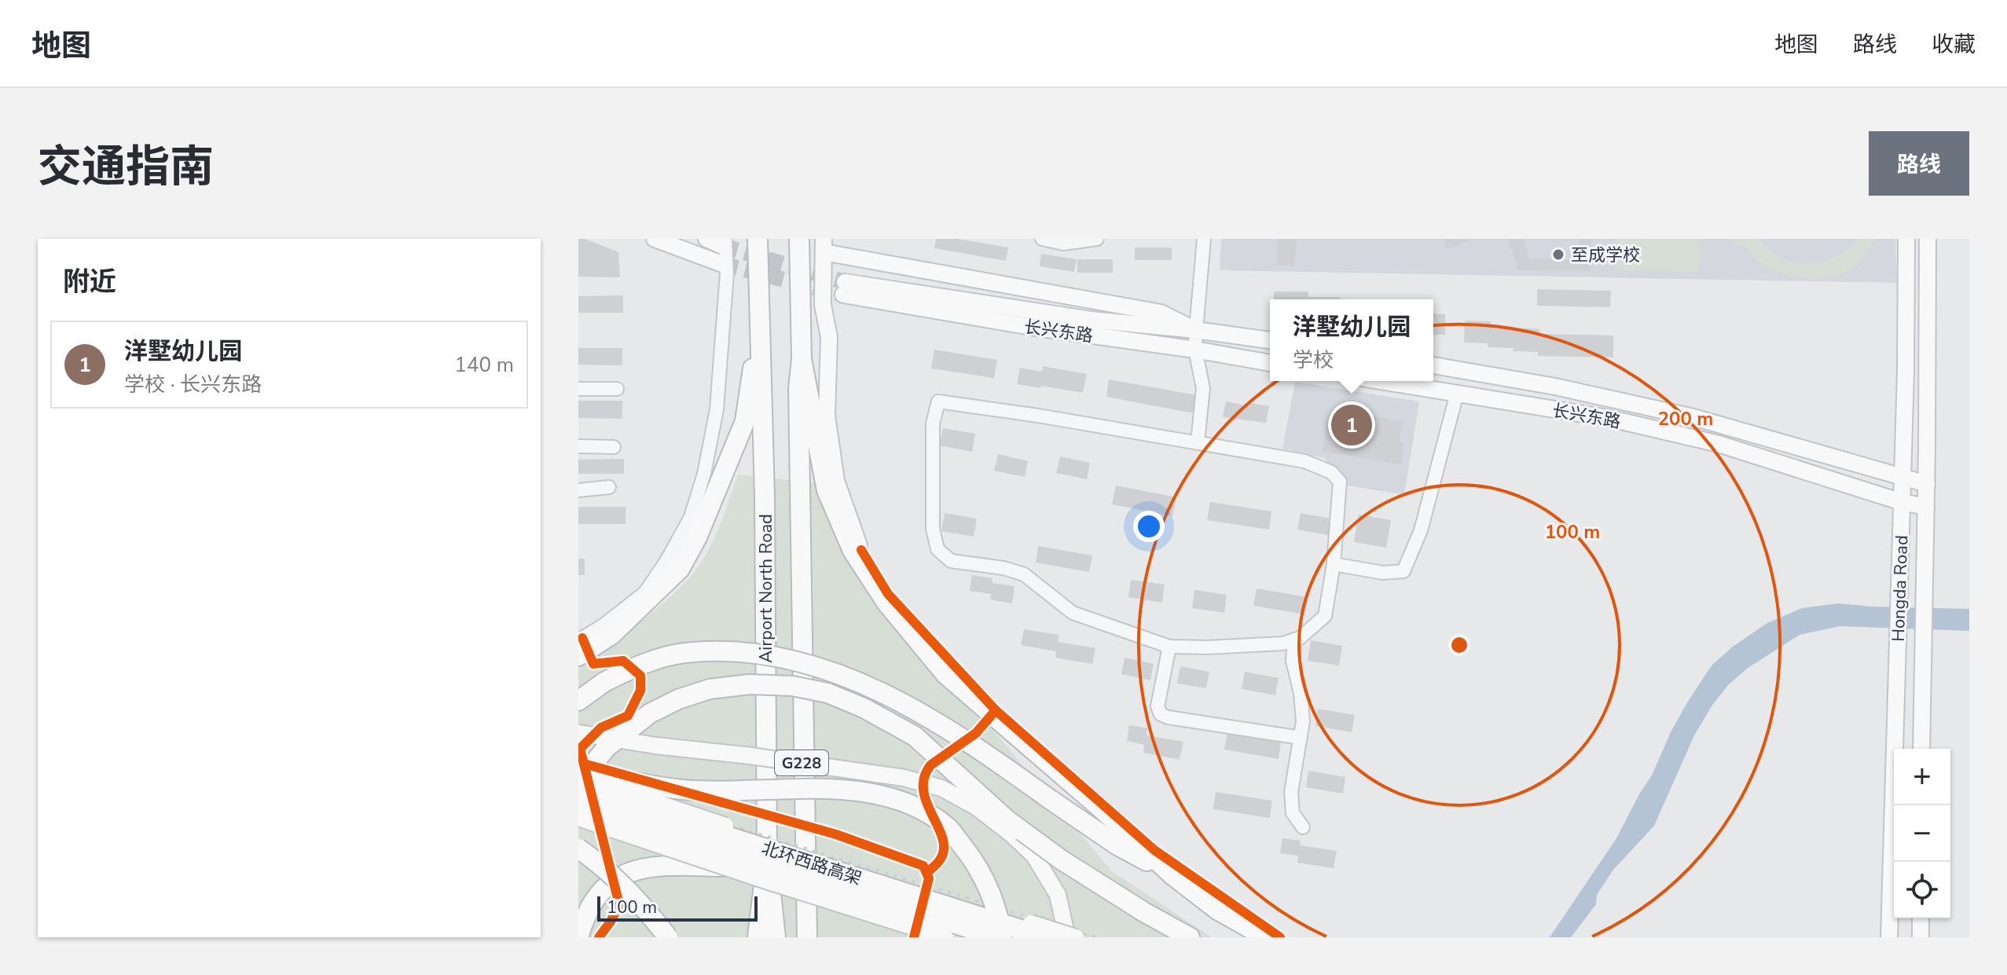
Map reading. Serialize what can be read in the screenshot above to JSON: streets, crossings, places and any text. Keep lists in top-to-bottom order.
{
  "streets": {
    "highway": ["Airport North Road", "北环西路高架"],
    "main road": ["长兴东路", "Hongda Road", "G228"]
  },
  "crossings": [
    ["长兴东路", "Hongda Road"]
  ],
  "places": ["至成学校"],
  "scale_bar": "100 m",
  "page": {
    "header": "地图",
    "nav": ["地图", "路线", "收藏"],
    "title": "交通指南",
    "buttons": "路线",
    "heading": "附近",
    "popup": ["洋墅幼儿园", "学校"],
    "list": [
      {
        "mark": "1",
        "name": "洋墅幼儿园",
        "note": "学校 · 长兴东路",
        "value": "140 m"
      }
    ],
    "pins": "1",
    "map_buttons": ["+", "−"],
    "scale": "100 m"
  },
  "rings": ["200 m", "100 m"]
}
